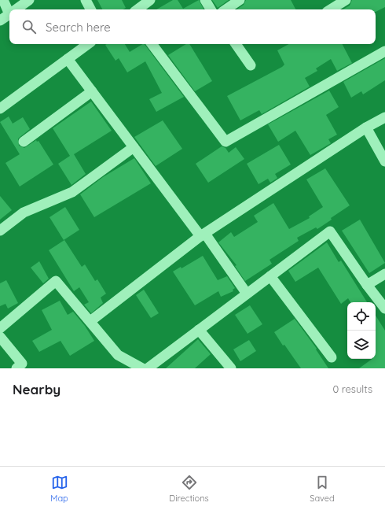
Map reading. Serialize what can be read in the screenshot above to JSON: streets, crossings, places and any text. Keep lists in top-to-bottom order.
{
  "page": {
    "search": "Search here",
    "heading": ["Nearby", "0 results"],
    "nav": ["Map", "Directions", "Saved"]
  }
}
